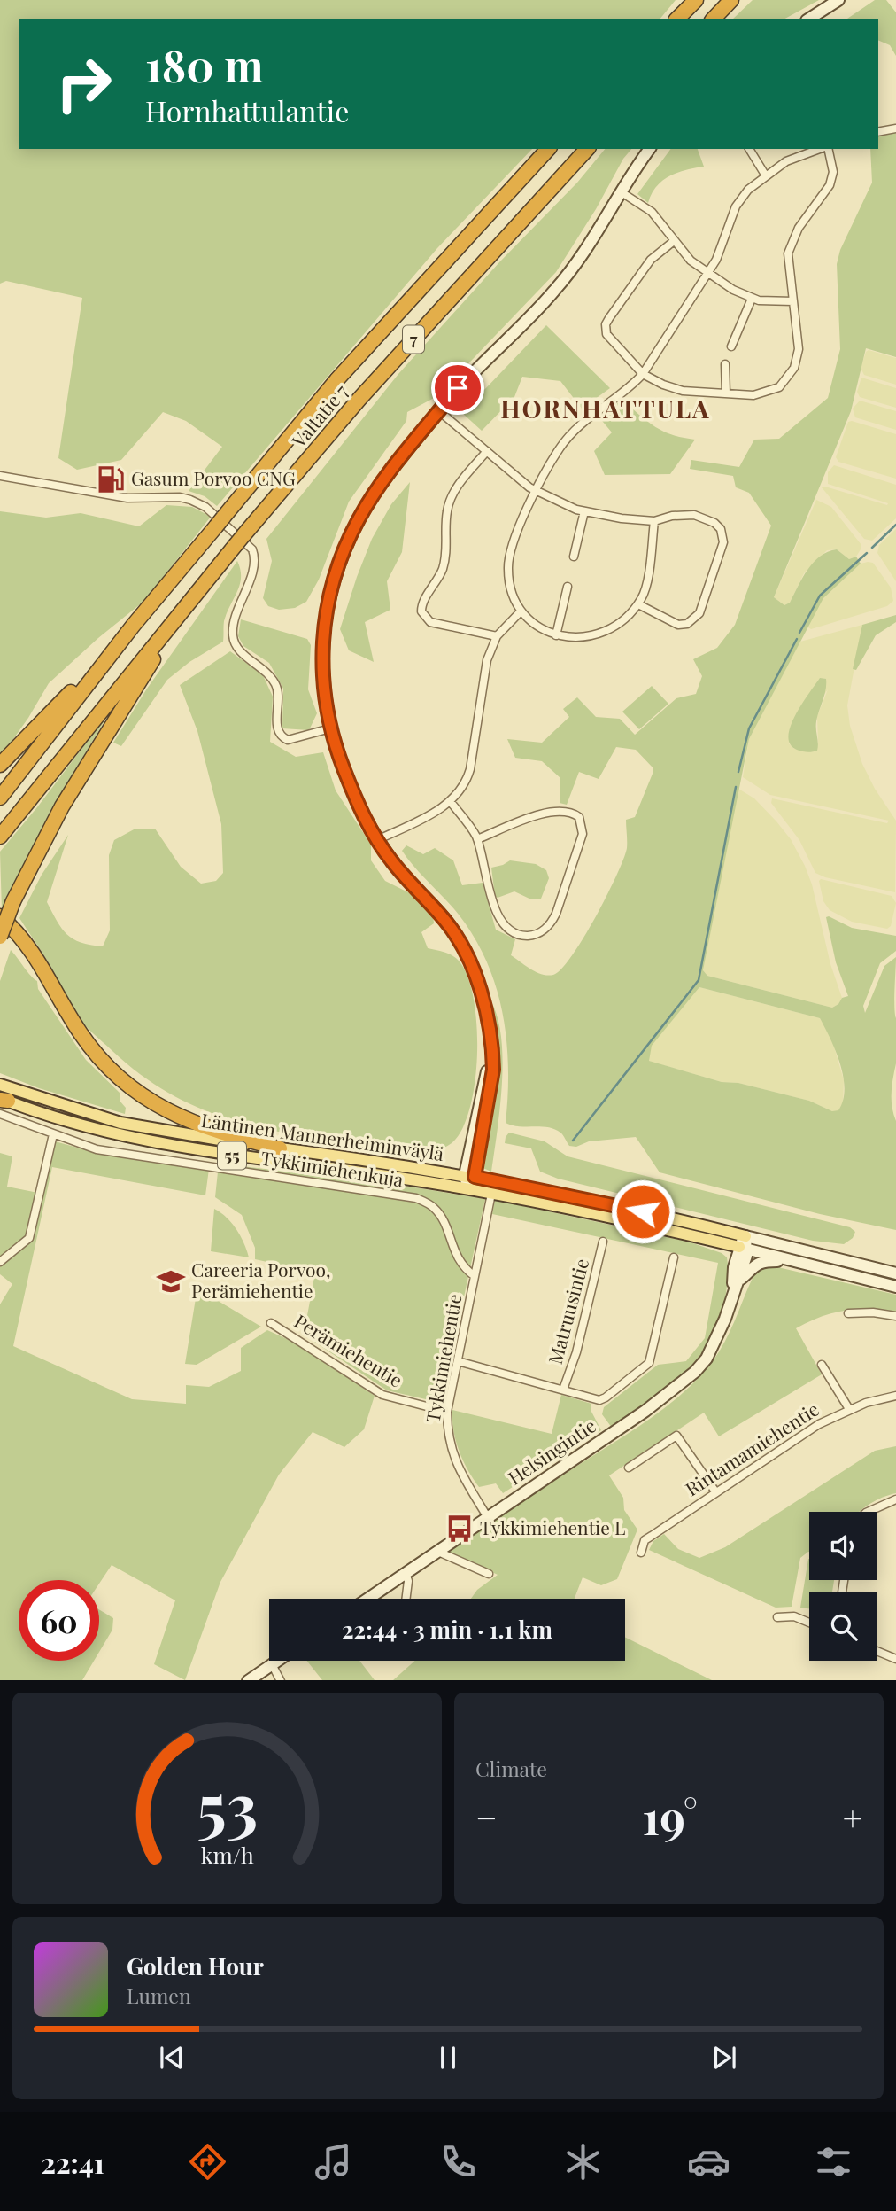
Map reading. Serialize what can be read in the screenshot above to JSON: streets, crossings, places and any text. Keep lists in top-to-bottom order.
{
  "streets": {
    "highway": ["7", "Valtatie 7"],
    "main road": ["Läntinen Mannerheiminväylä", "55"],
    "street": [
      "Tykkimiehenkuja",
      "Matruusintie",
      "Perämiehentie",
      "Tykkimiehentie",
      "Rintamamiehentie",
      "Helsingintie"
    ]
  },
  "crossings": [
    ["Läntinen Mannerheiminväylä", "Helsingintie"],
    ["Tykkimiehenkuja", "Tykkimiehentie"],
    ["Perämiehentie", "Tykkimiehentie"],
    ["Tykkimiehentie", "Helsingintie"]
  ],
  "districts": ["HORNHATTULA"],
  "places": {
    "fuel station": ["Gasum Porvoo CNG"],
    "school or university": ["Careeria Porvoo, Perämiehentie"],
    "bus stop": ["Tykkimiehentie L"]
  },
  "page": {
    "turn": ["180 m", "Hornhattulantie"],
    "limit": "60",
    "trip": "22:44 · 3 min · 1.1 km",
    "tile": "Climate",
    "heat": ["−", "19°", "+"],
    "song": ["Golden Hour", "Lumen"],
    "tabs": "22:41",
    "gauge": ["53", "km/h"]
  }
}
